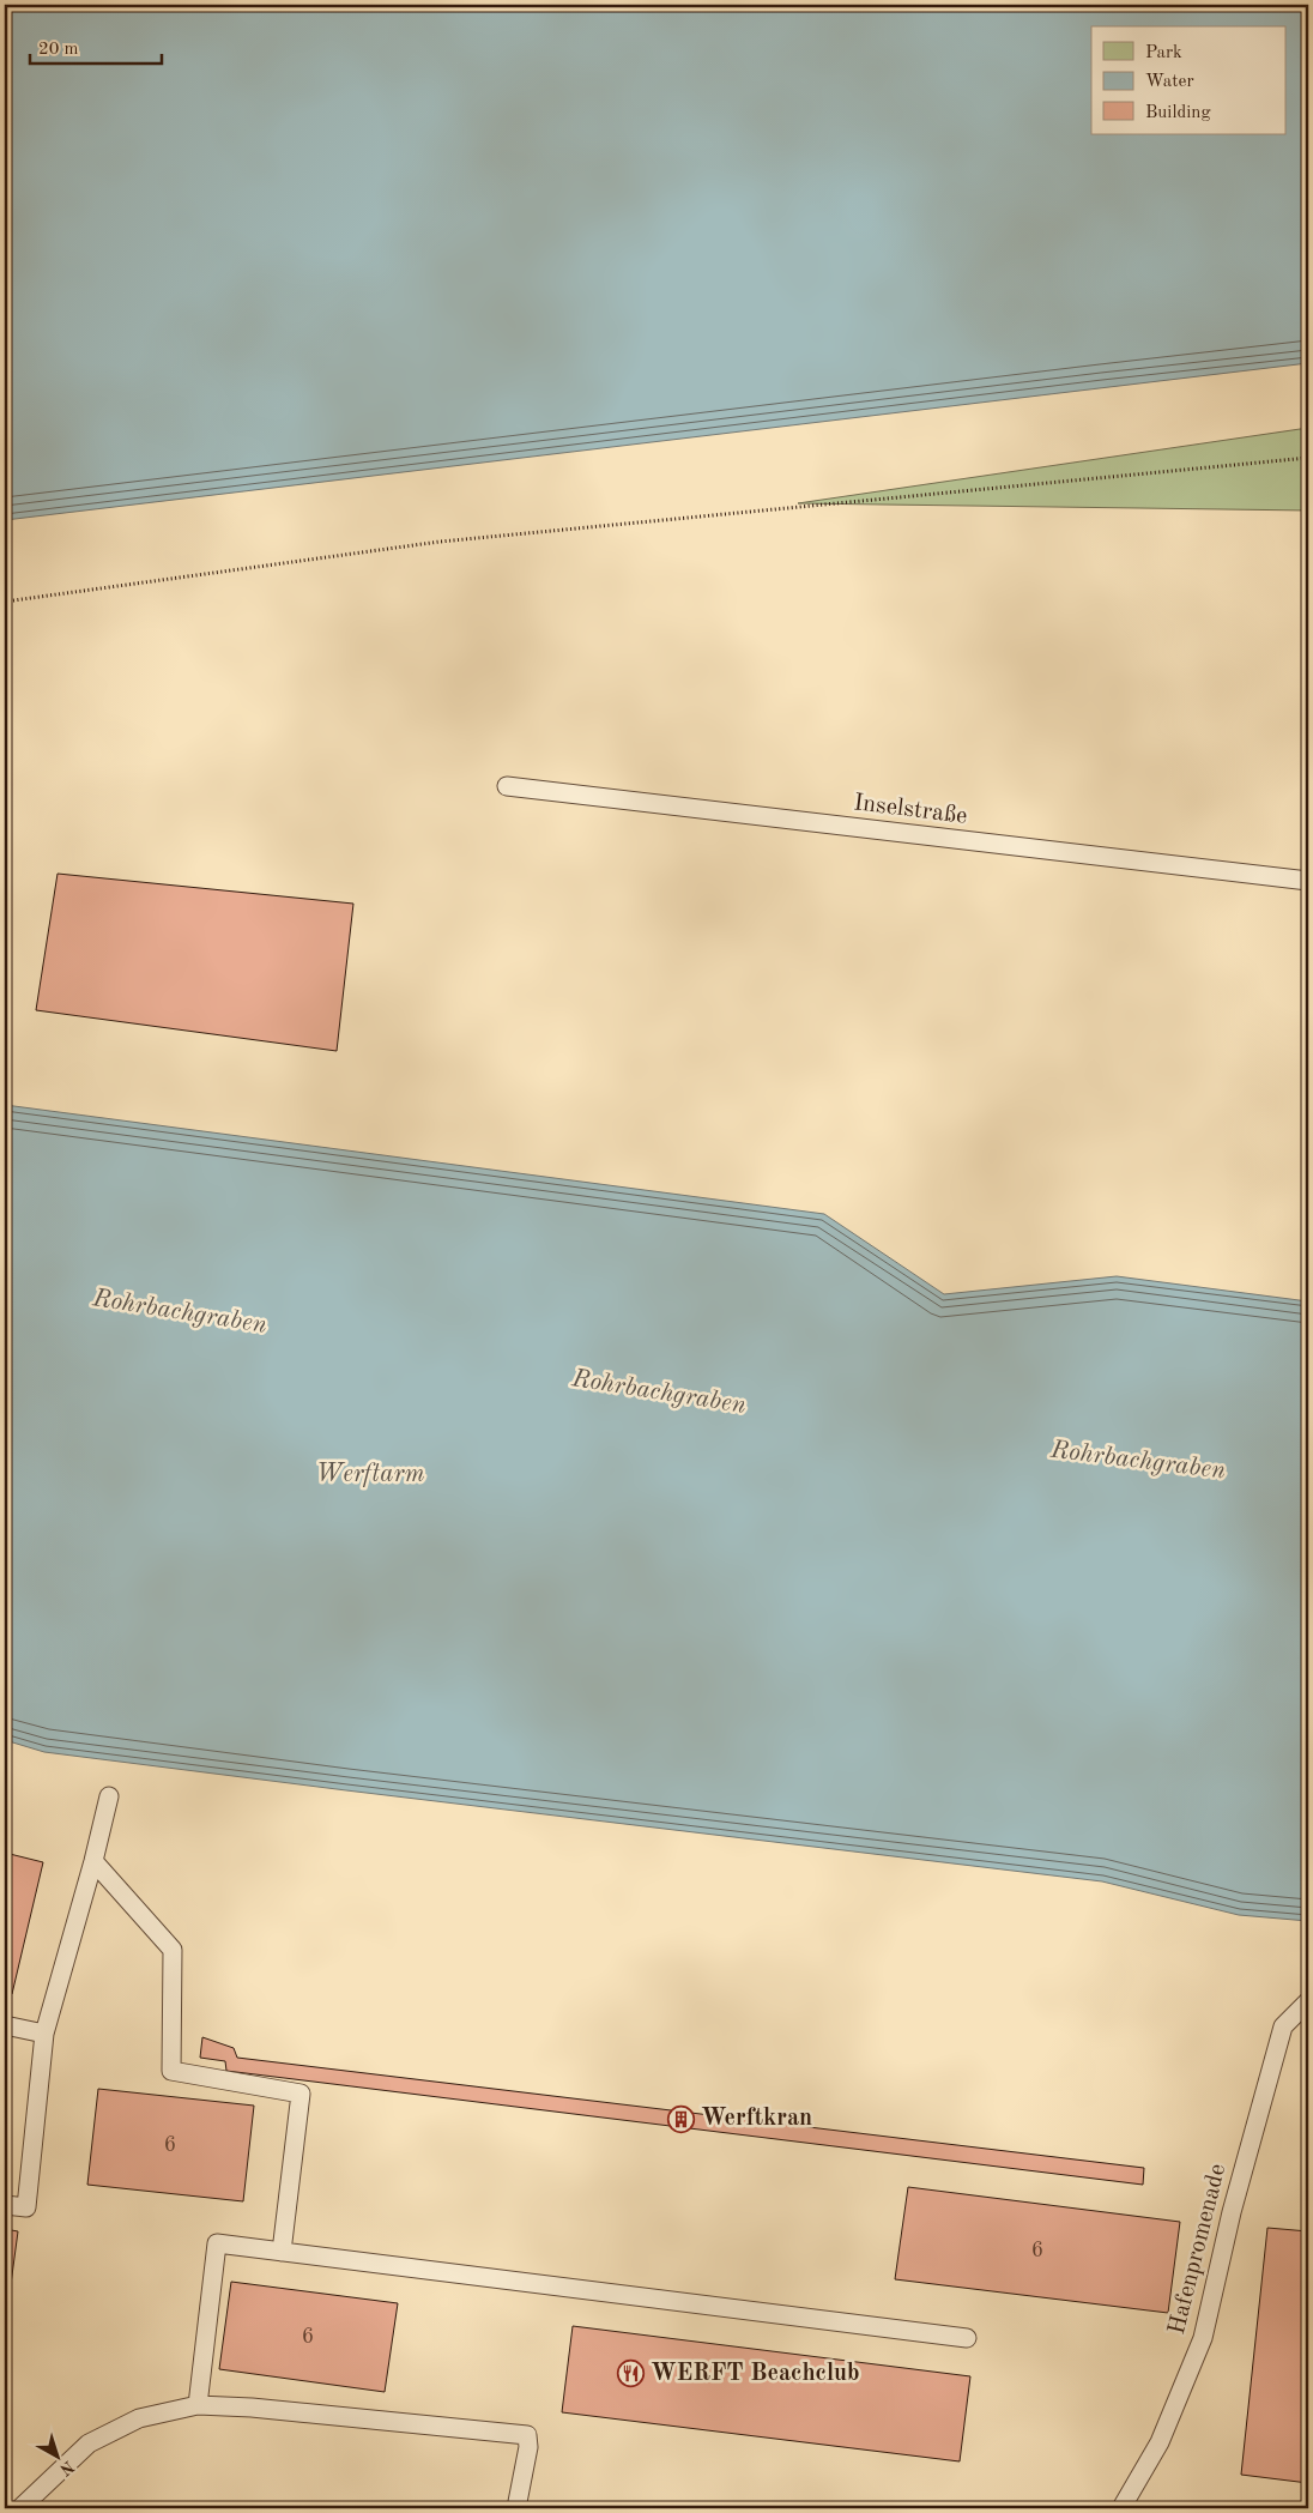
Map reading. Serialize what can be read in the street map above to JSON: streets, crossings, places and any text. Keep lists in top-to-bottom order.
{
  "streets": {
    "lane": ["Inselstraße", "Hafenpromenade"]
  },
  "water": ["Rohrbachgraben", "Werftarm"],
  "places": {
    "building": ["Werftkran"],
    "restaurant": ["WERFT Beachclub"]
  },
  "house_numbers": ["6", "6", "6"],
  "legend": ["Park", "Water", "Building"],
  "scale_bar": "20 m",
  "north": "bottom right"
}
